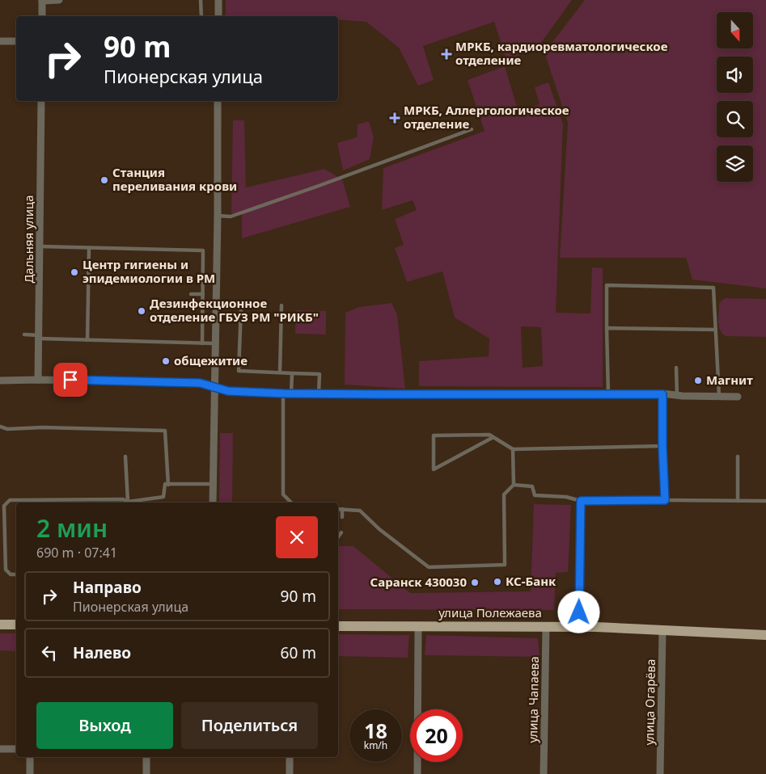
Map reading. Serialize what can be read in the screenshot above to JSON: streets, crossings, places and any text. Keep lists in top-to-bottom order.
{
  "streets": {
    "main road": ["улица Полежаева"],
    "street": ["Дальняя улица", "улица Чапаева", "улица Огарёва"]
  },
  "crossings": [
    ["улица Полежаева", "улица Чапаева"],
    ["улица Полежаева", "улица Огарёва"]
  ],
  "places": {
    "health": ["МРКБ, кардиоревматологическое отделение", "МРКБ, Аллергологическое отделение"],
    "other": [
      "Станция переливания крови",
      "Центр гигиены и эпидемиологии в РМ",
      "Дезинфекционное отделение ГБУЗ РМ \"РИКБ\"",
      "общежитие",
      "Магнит",
      "КС-Банк",
      "Саранск 430030"
    ]
  },
  "north": "bottom",
  "page": {
    "turn": ["90 m", "Пионерская улица"],
    "heading": ["2 мин", "690 m · 07:41"],
    "list": [
      {
        "name": "Направо",
        "note": "Пионерская улица",
        "value": "90 m"
      },
      {
        "name": "Налево",
        "value": "60 m"
      }
    ],
    "buttons": ["Выход", "Поделиться"],
    "speed": "18 km/h",
    "limit": "20"
  }
}
